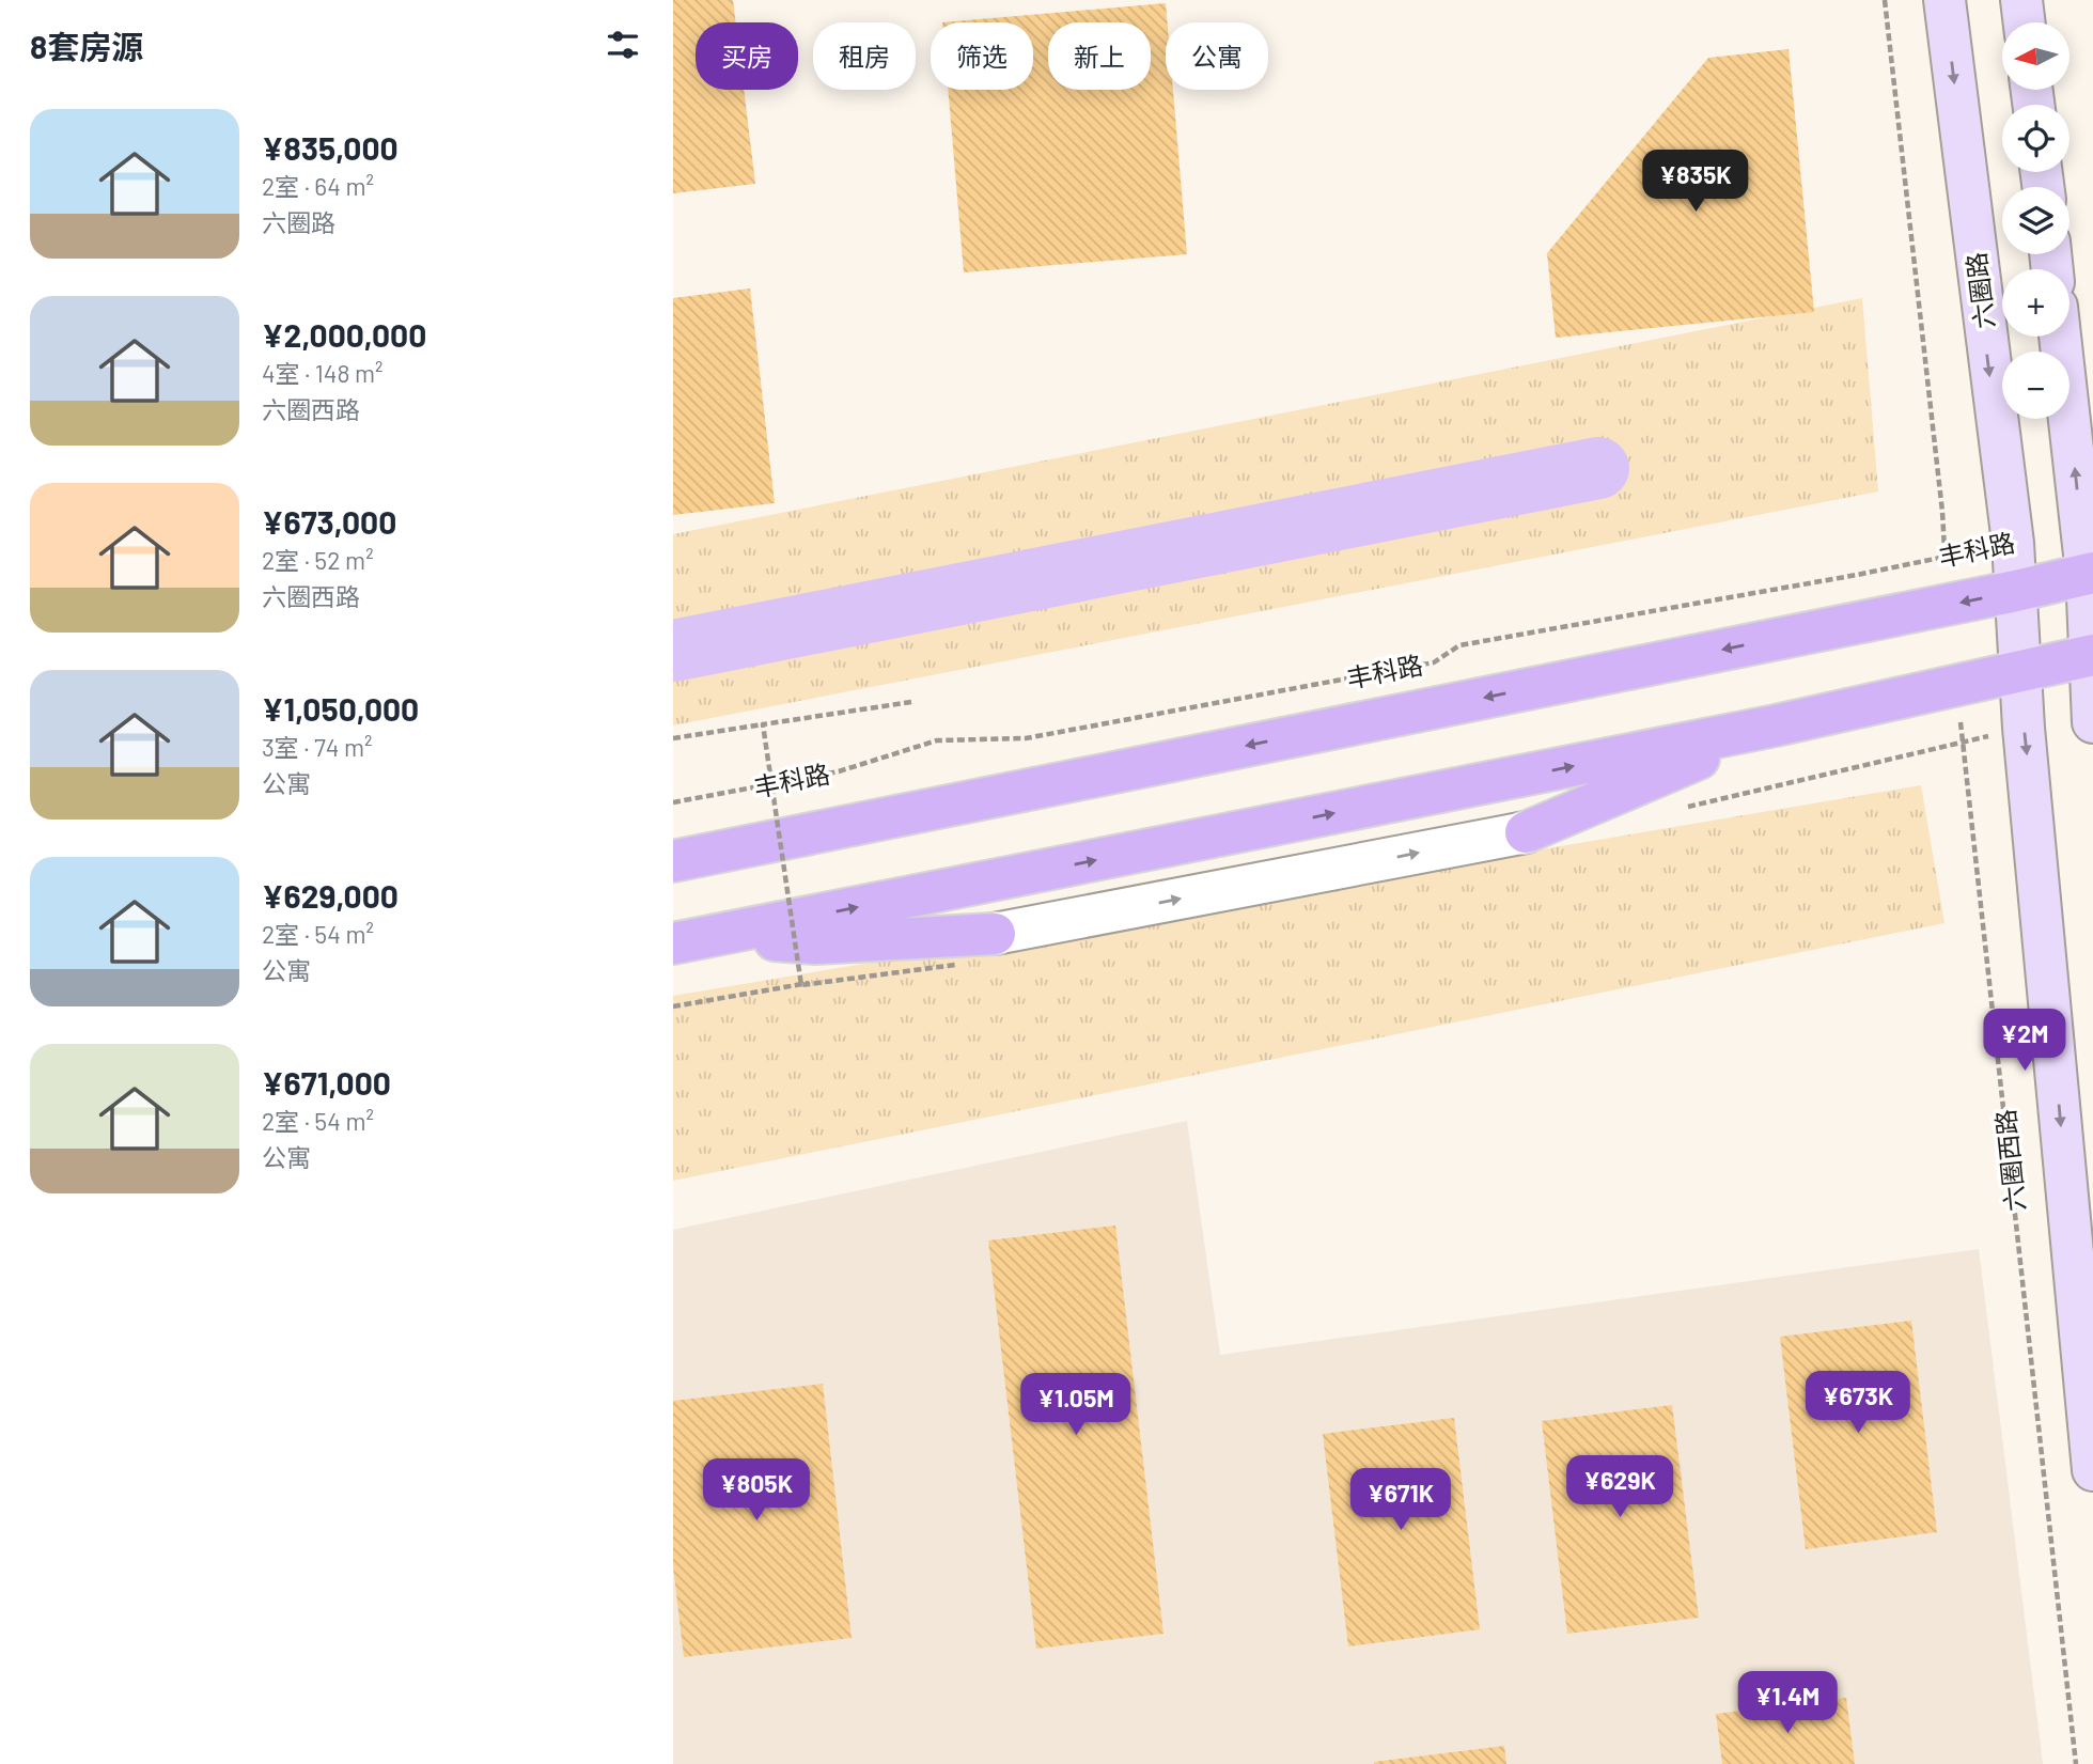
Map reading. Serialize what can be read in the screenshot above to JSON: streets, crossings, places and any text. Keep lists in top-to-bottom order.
{
  "streets": {
    "main road": ["六圈路", "丰科路", "六圈西路"]
  },
  "crossings": [
    ["六圈路", "丰科路"],
    ["六圈路", "六圈西路"]
  ],
  "one_way": ["六圈西路"],
  "north": "left",
  "page": {
    "heading": "8套房源",
    "map_buttons": ["+", "−"],
    "chip": [
      "买房",
      "租房",
      "筛选",
      "新上",
      "公寓"
    ],
    "list": [
      {
        "name": "¥835,000",
        "note": "2室 · 64 m² · 六圈路"
      },
      {
        "name": "¥2,000,000",
        "note": "4室 · 148 m² · 六圈西路"
      },
      {
        "name": "¥673,000",
        "note": "2室 · 52 m² · 六圈西路"
      },
      {
        "name": "¥1,050,000",
        "note": "3室 · 74 m² · 公寓"
      },
      {
        "name": "¥629,000",
        "note": "2室 · 54 m² · 公寓"
      },
      {
        "name": "¥671,000",
        "note": "2室 · 54 m² · 公寓"
      }
    ],
    "price": [
      "¥835K",
      "¥2M",
      "¥673K",
      "¥1.05M",
      "¥629K",
      "¥805K",
      "¥671K",
      "¥1.4M"
    ]
  }
}
